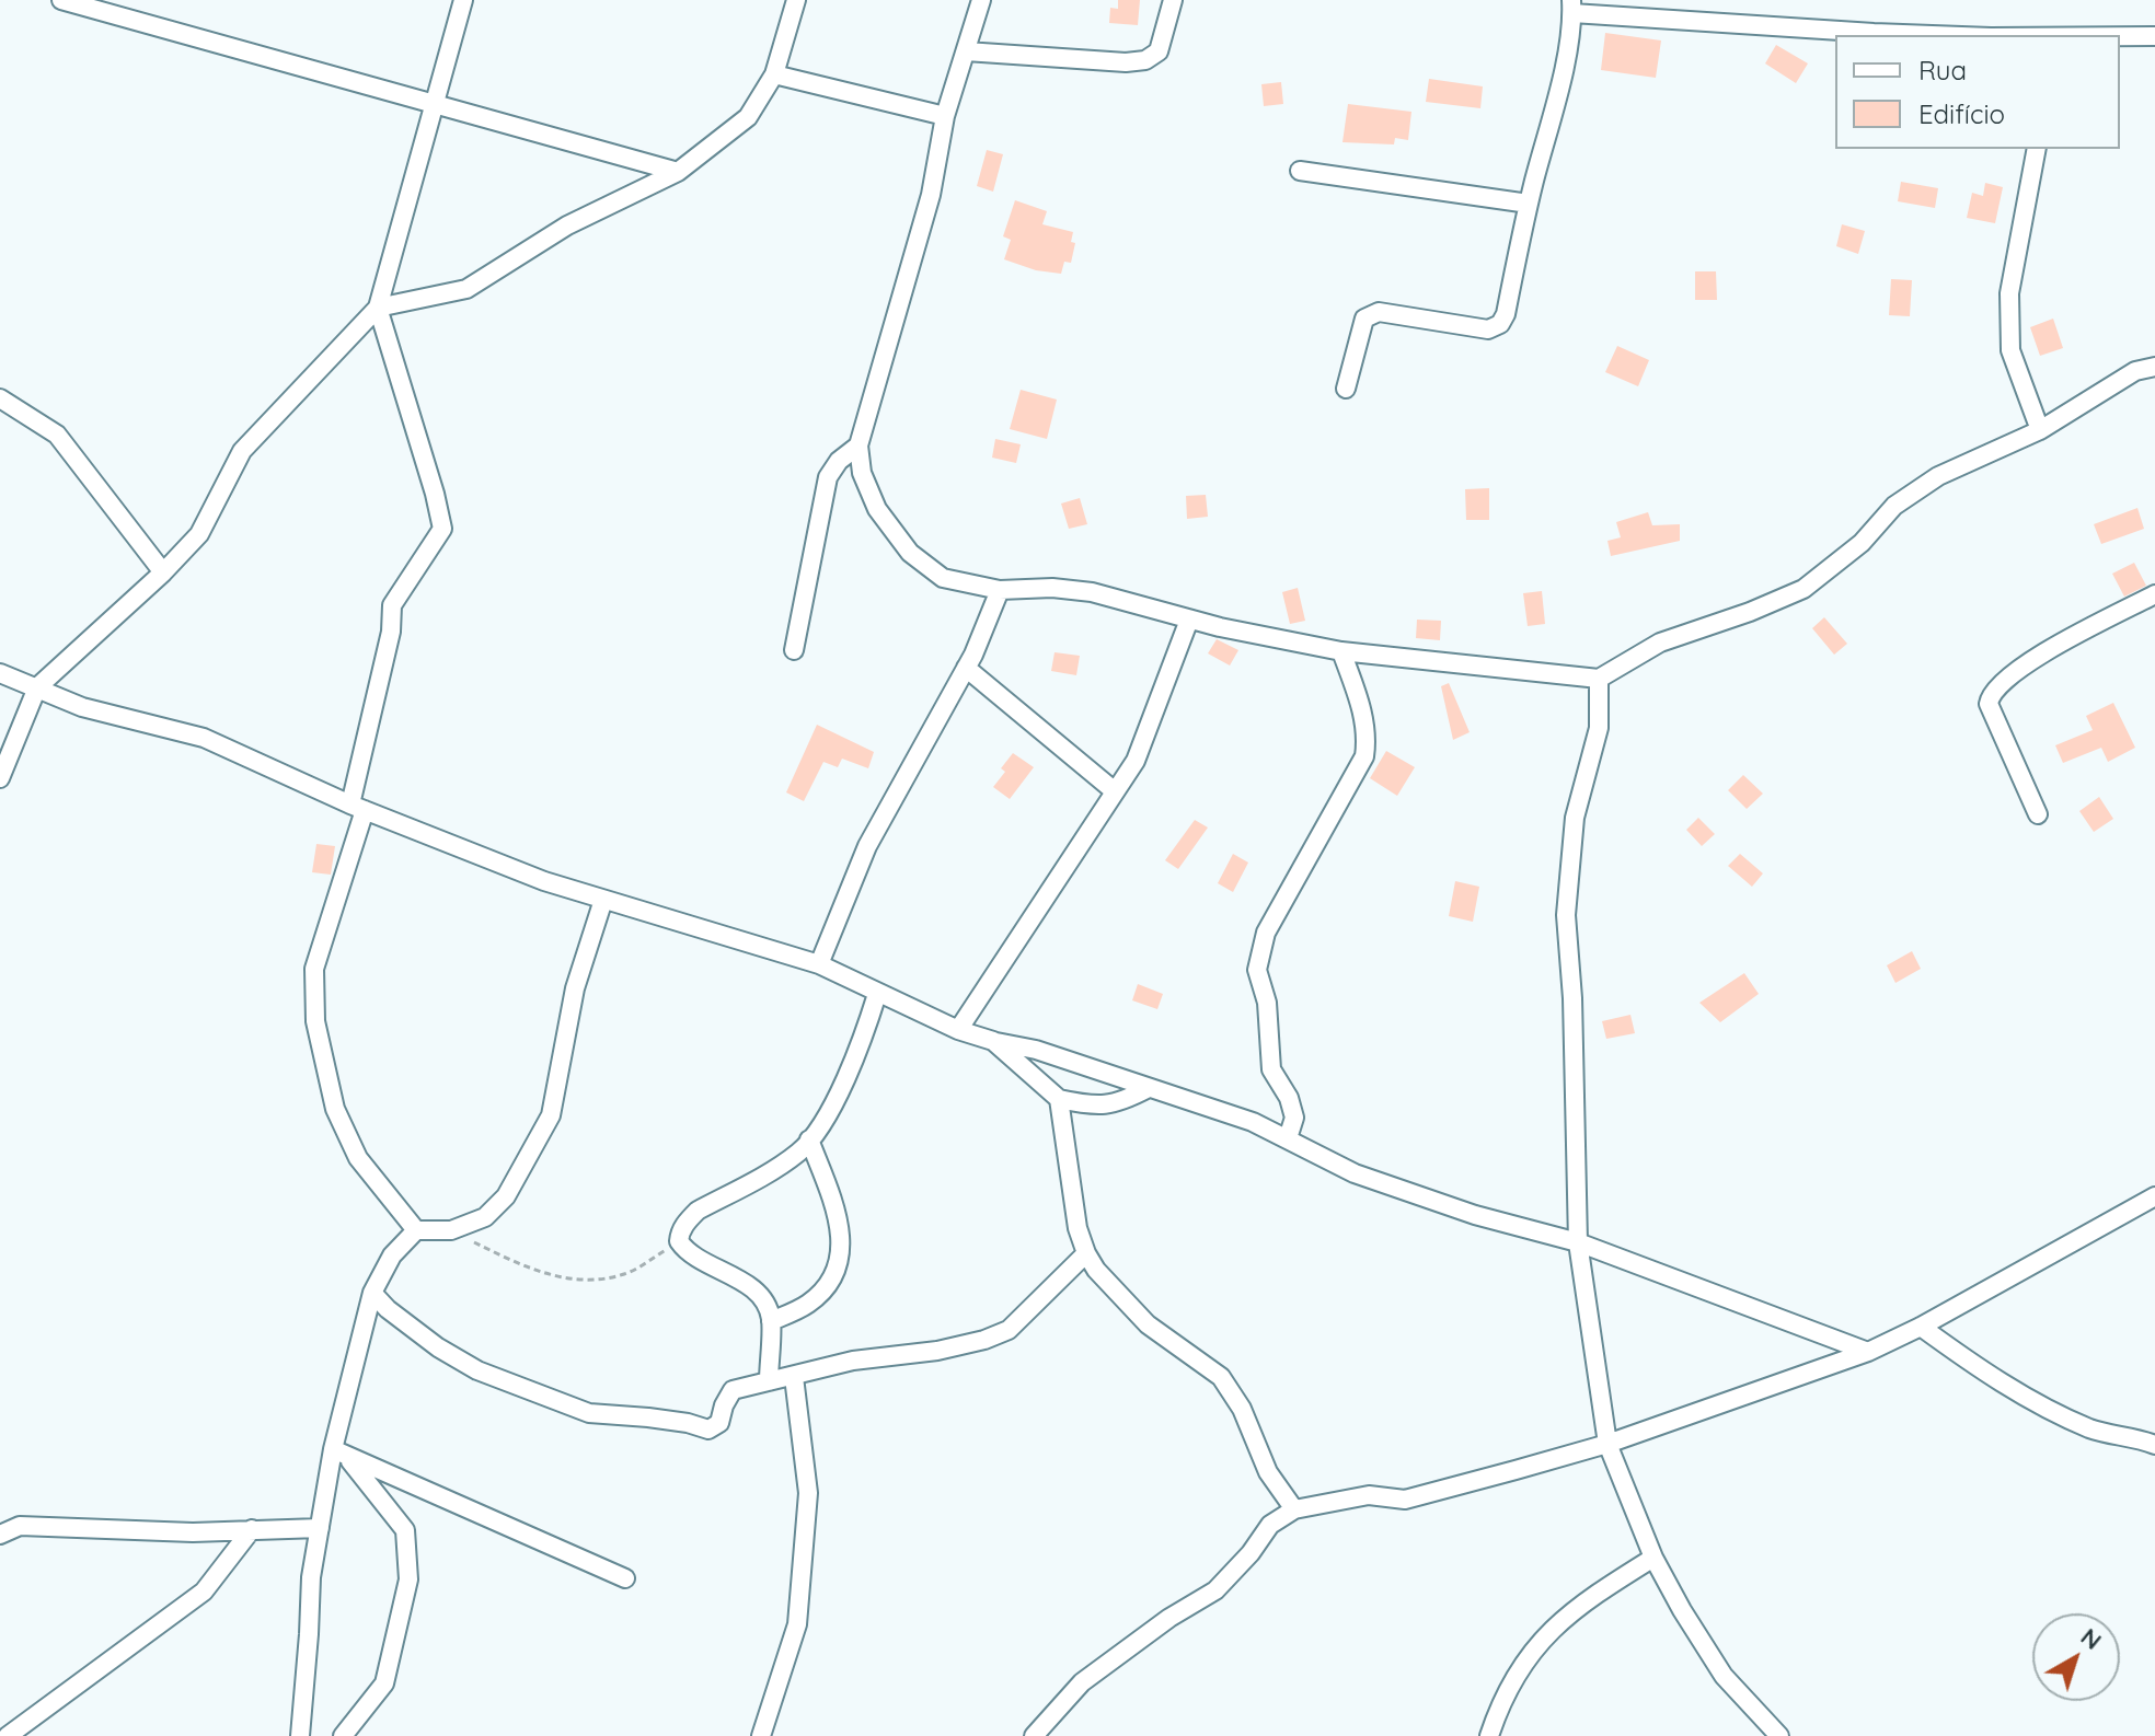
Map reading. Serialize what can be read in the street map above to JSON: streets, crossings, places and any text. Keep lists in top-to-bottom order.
{
  "legend": ["Rua", "Edifício"],
  "north": "top right"
}
